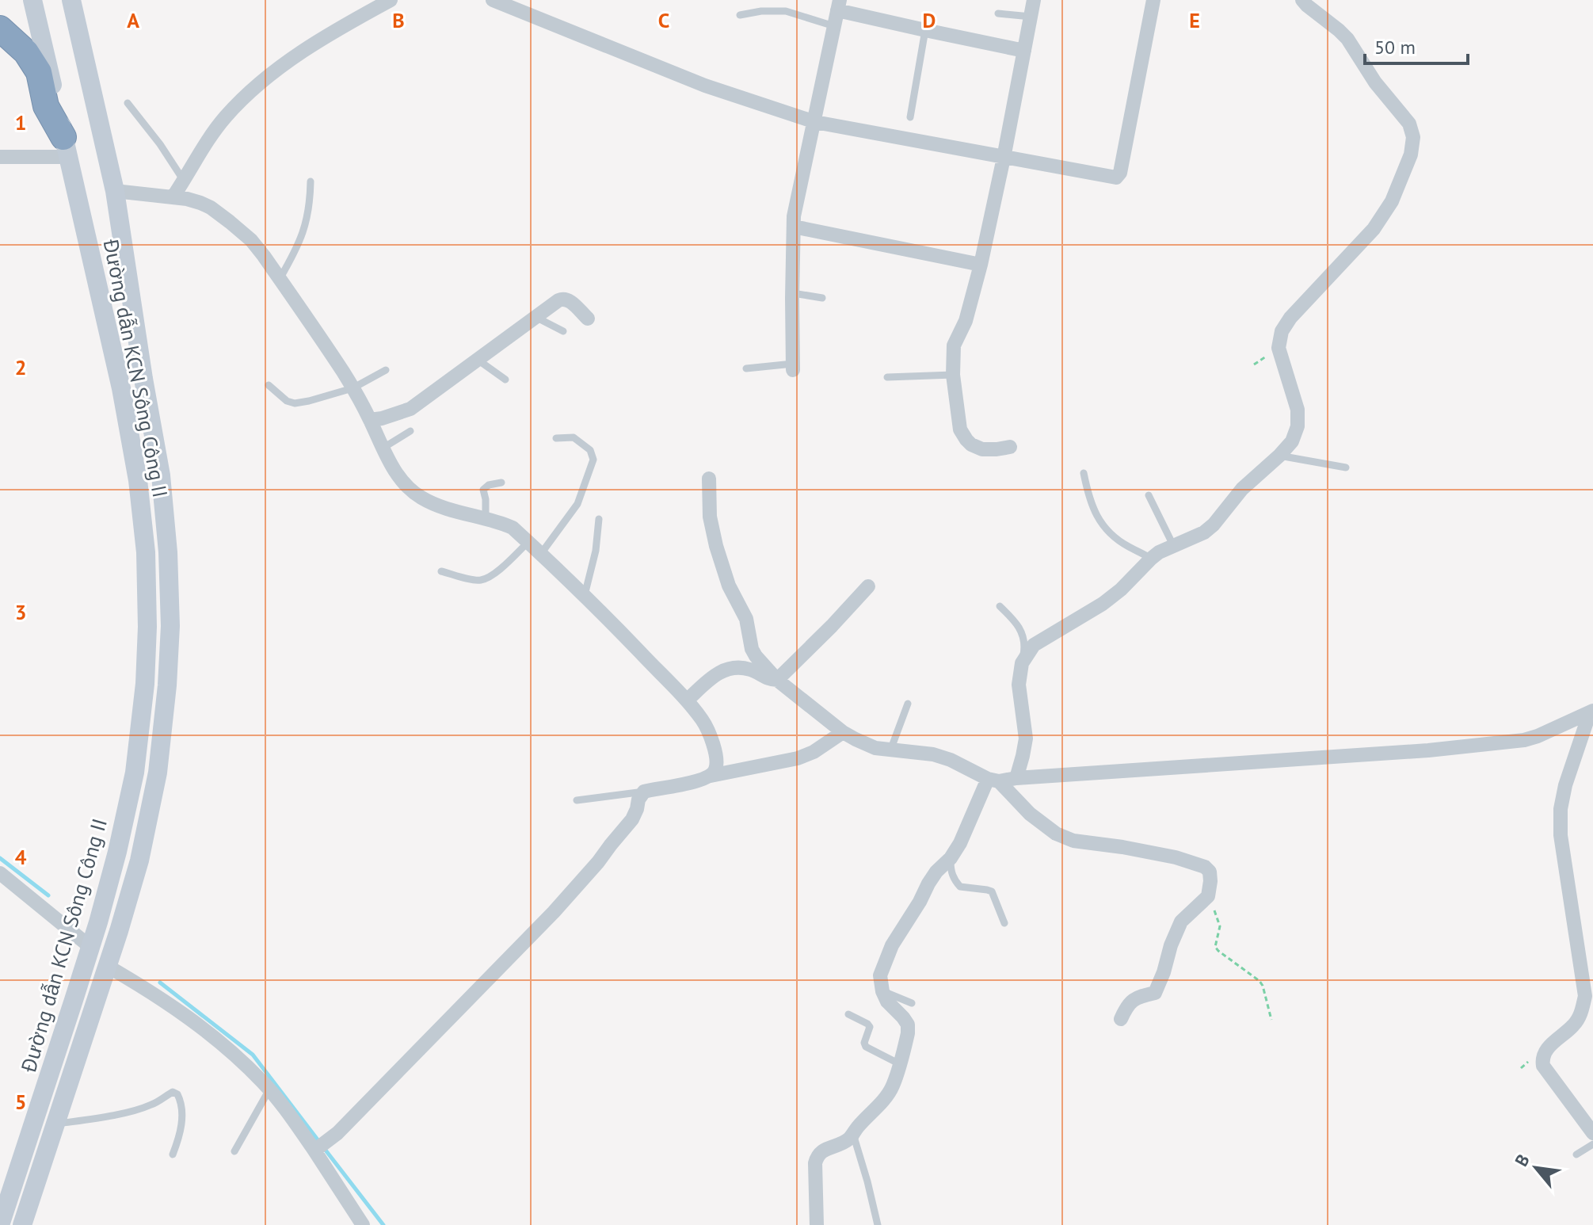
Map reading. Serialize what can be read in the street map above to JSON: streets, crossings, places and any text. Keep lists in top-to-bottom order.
{
  "streets": {
    "street": ["Đường dẫn KCN Sông Công II"]
  },
  "scale_bar": "50 m",
  "north": "top left",
  "grid": {
    "columns": [
      "A",
      "B",
      "C",
      "D",
      "E"
    ],
    "rows": [
      "1",
      "2",
      "3",
      "4",
      "5"
    ]
  }
}
